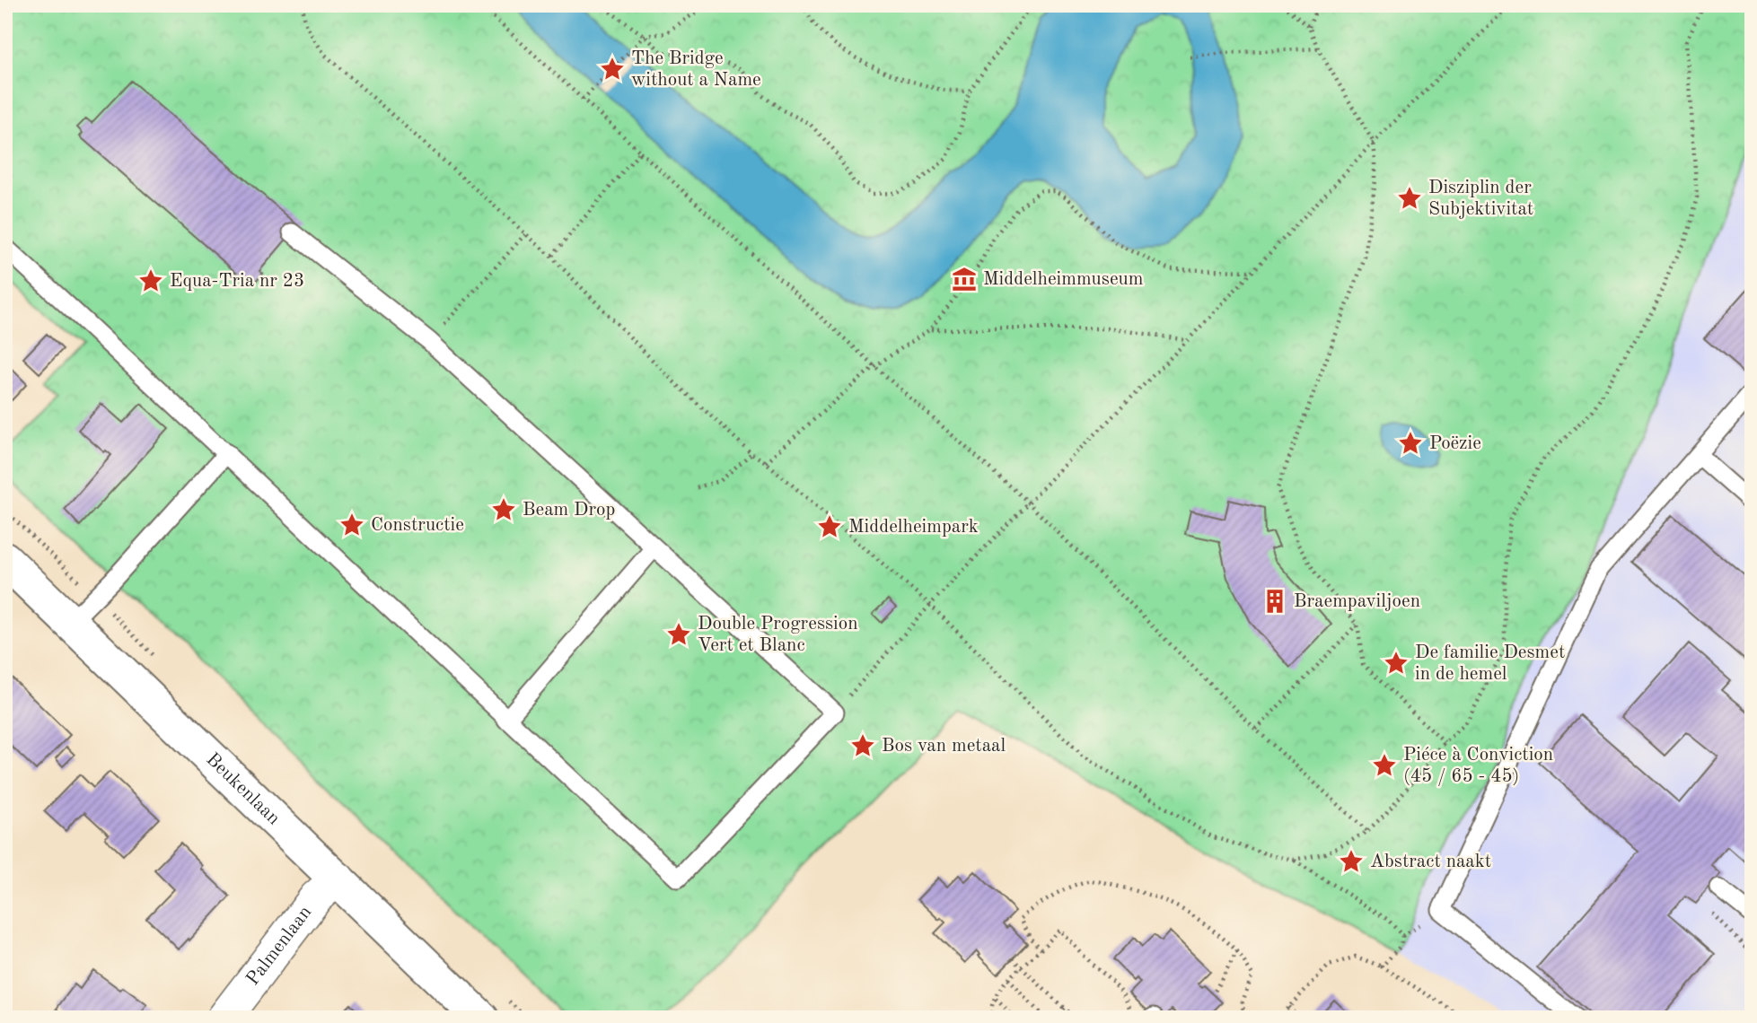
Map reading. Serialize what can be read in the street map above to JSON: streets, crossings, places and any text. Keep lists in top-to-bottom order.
{
  "streets": {
    "street": ["Beukenlaan", "Palmenlaan"]
  },
  "crossings": [
    ["Beukenlaan", "Palmenlaan"]
  ],
  "places": {
    "place": [
      "The Bridge without a Name",
      "Disziplin der Subjektivitat",
      "Equa-Tria nr 23",
      "Poëzie",
      "Beam Drop",
      "Constructie",
      "Middelheimpark",
      "Double Progression Vert et Blanc",
      "De familie Desmet in de hemel",
      "Bos van metaal",
      "Piéce à Conviction (45 / 65 - 45)",
      "Abstract naakt"
    ],
    "museum": ["Middelheimmuseum"],
    "building": ["Braempaviljoen"]
  }
}
